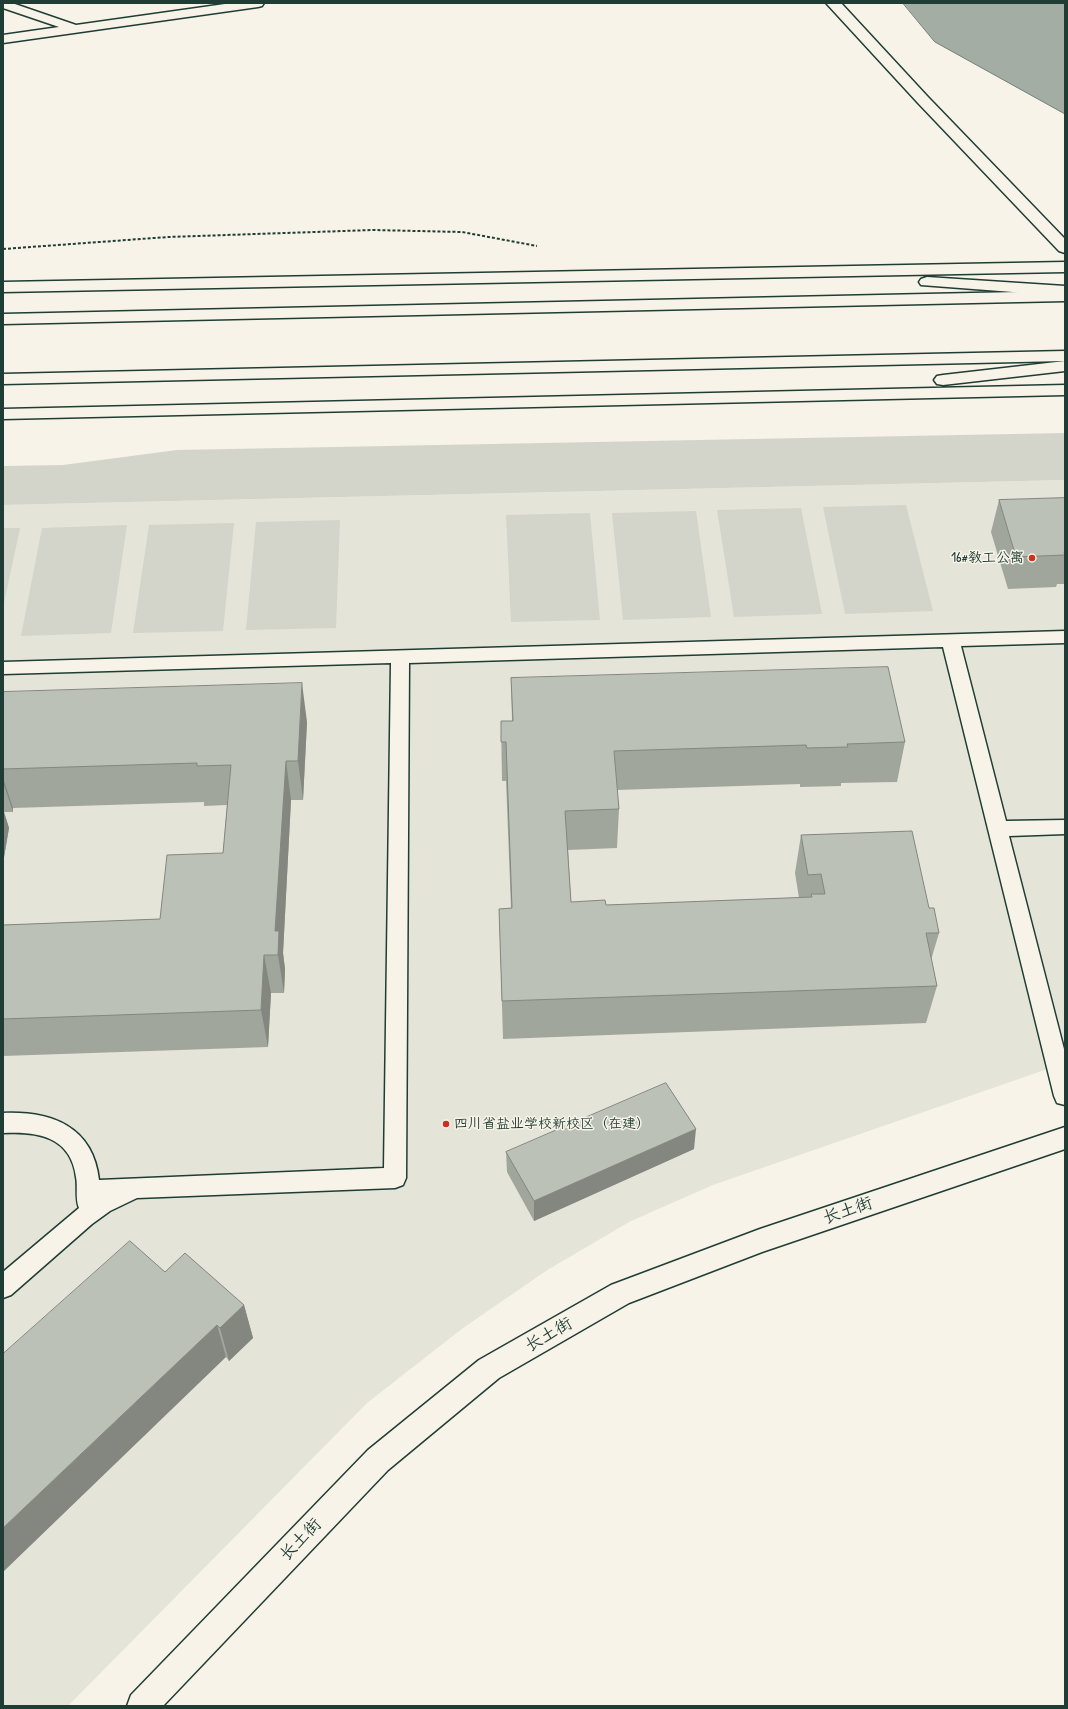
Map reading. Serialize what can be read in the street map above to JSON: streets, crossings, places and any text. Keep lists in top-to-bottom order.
{
  "streets": {
    "main road": ["长土街"]
  },
  "places": ["16#教工公寓", "四川省盐业学校新校区（在建）"]
}
